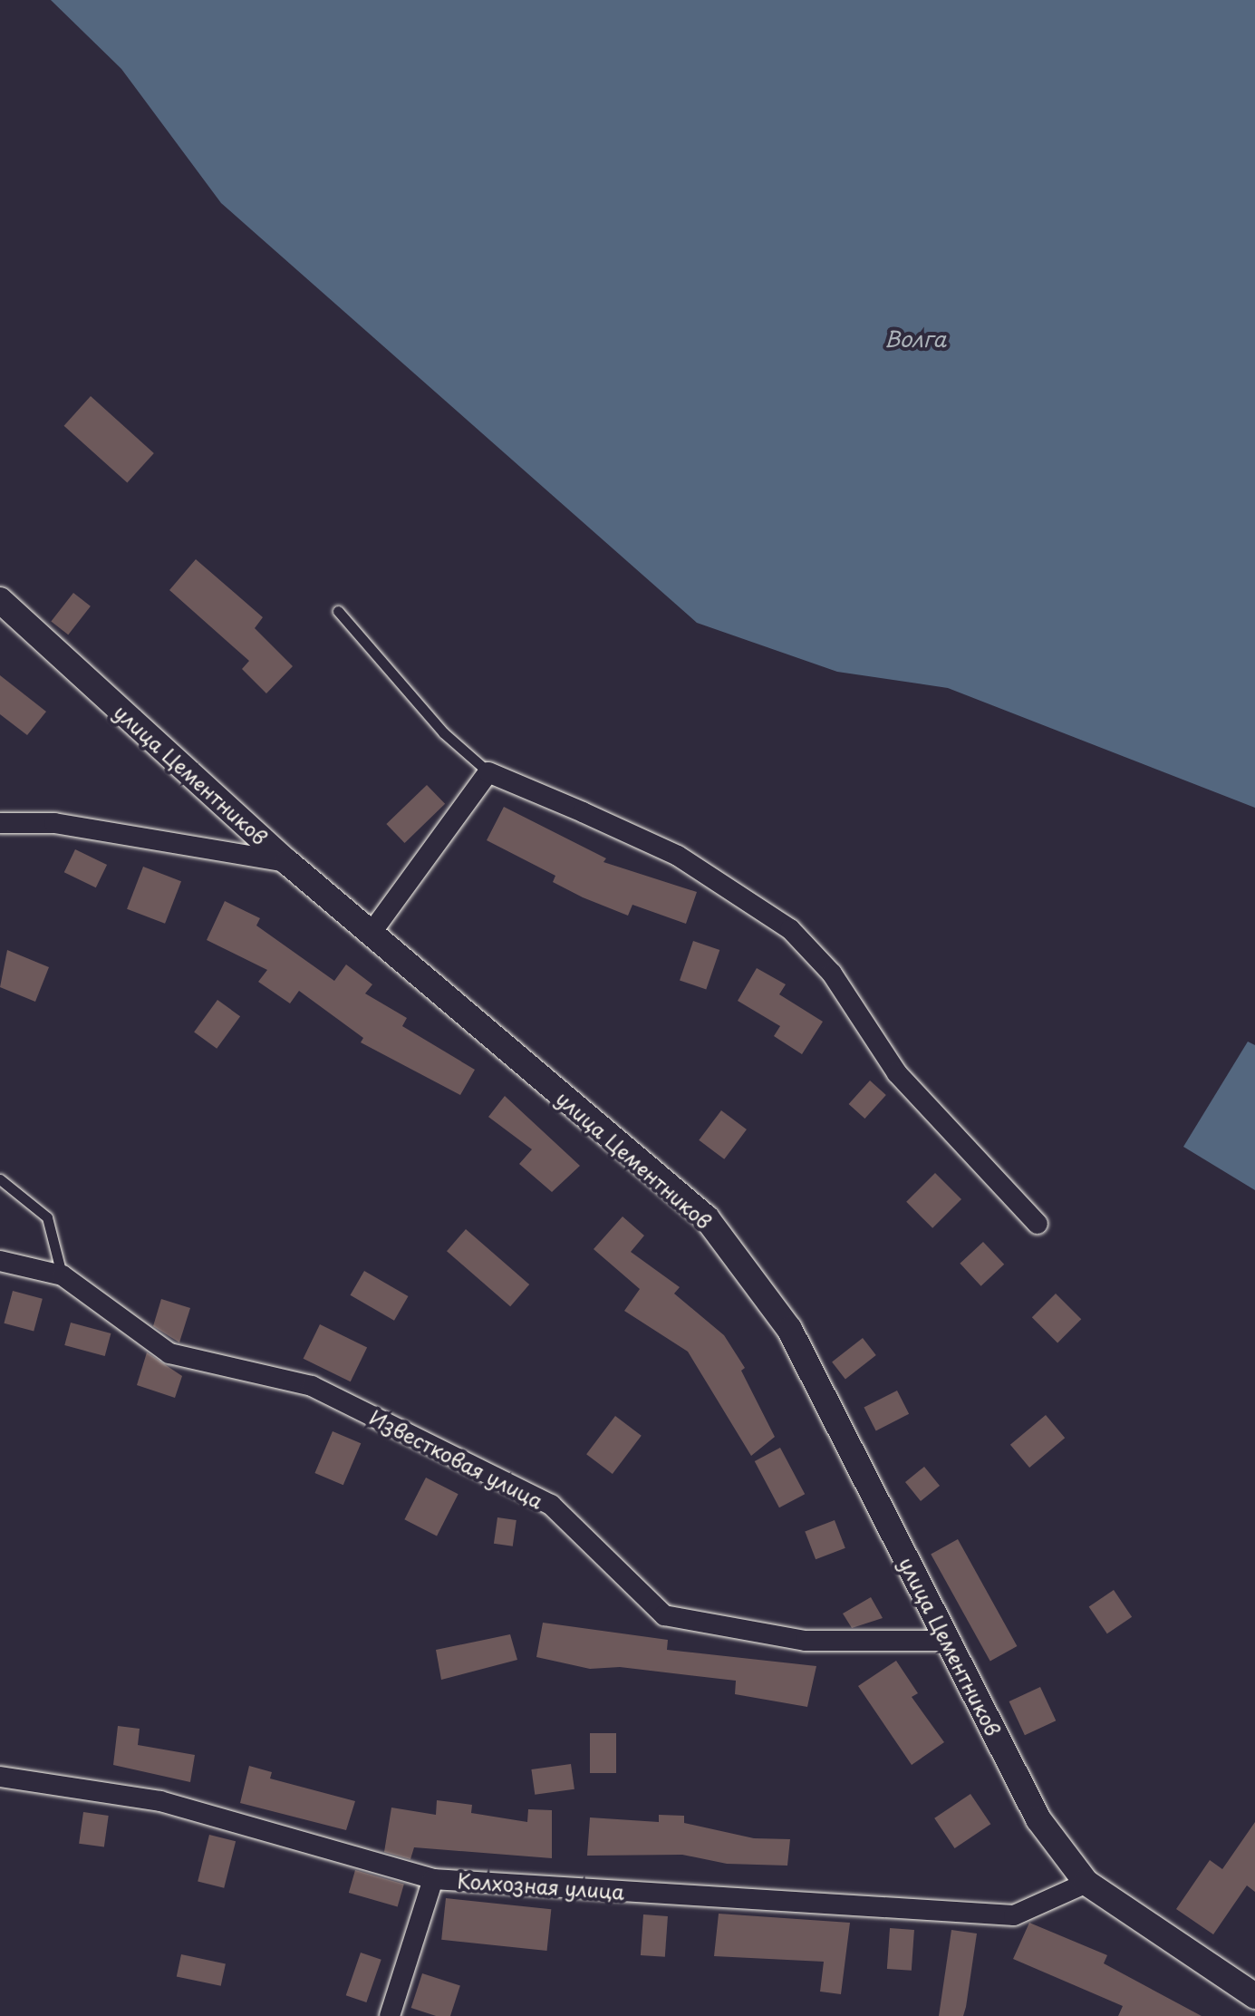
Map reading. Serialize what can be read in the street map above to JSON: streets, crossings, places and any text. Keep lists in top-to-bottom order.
{
  "streets": {
    "street": ["улица Цементников", "Известковая улица", "Колхозная улица"]
  },
  "crossings": [
    ["улица Цементников", "Известковая улица"],
    ["улица Цементников", "Колхозная улица"]
  ],
  "water": ["Волга"]
}
